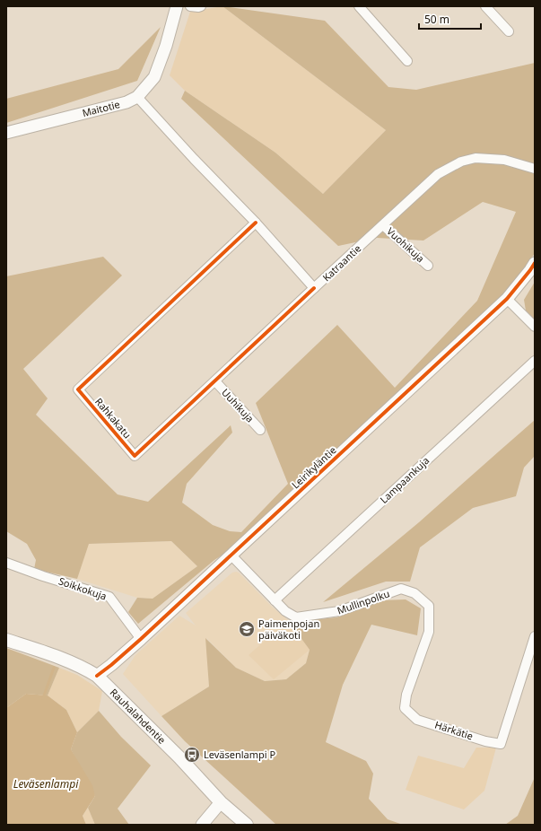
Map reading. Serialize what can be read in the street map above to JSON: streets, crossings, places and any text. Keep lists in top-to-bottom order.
{
  "streets": {
    "main road": ["Rauhalahdentie"],
    "street": [
      "Maitotie",
      "Vuohikuja",
      "Katraantie",
      "Uuhikuja",
      "Rahkakatu",
      "Leirikyläntie",
      "Lampaankuja",
      "Soikkokuja",
      "Mullinpolku",
      "Härkätie"
    ]
  },
  "crossings": [
    ["Maitotie", "Katraantie"],
    ["Vuohikuja", "Katraantie"],
    ["Katraantie", "Rahkakatu"],
    ["Uuhikuja", "Rahkakatu"],
    ["Leirikyläntie", "Soikkokuja"],
    ["Leirikyläntie", "Mullinpolku"],
    ["Leirikyläntie", "Rauhalahdentie"],
    ["Lampaankuja", "Mullinpolku"],
    ["Mullinpolku", "Härkätie"]
  ],
  "water": ["Leväsenlampi"],
  "places": {
    "school or university": ["Paimenpojan päiväkoti"],
    "bus stop": ["Leväsenlampi P"]
  },
  "scale_bar": "50 m"
}
